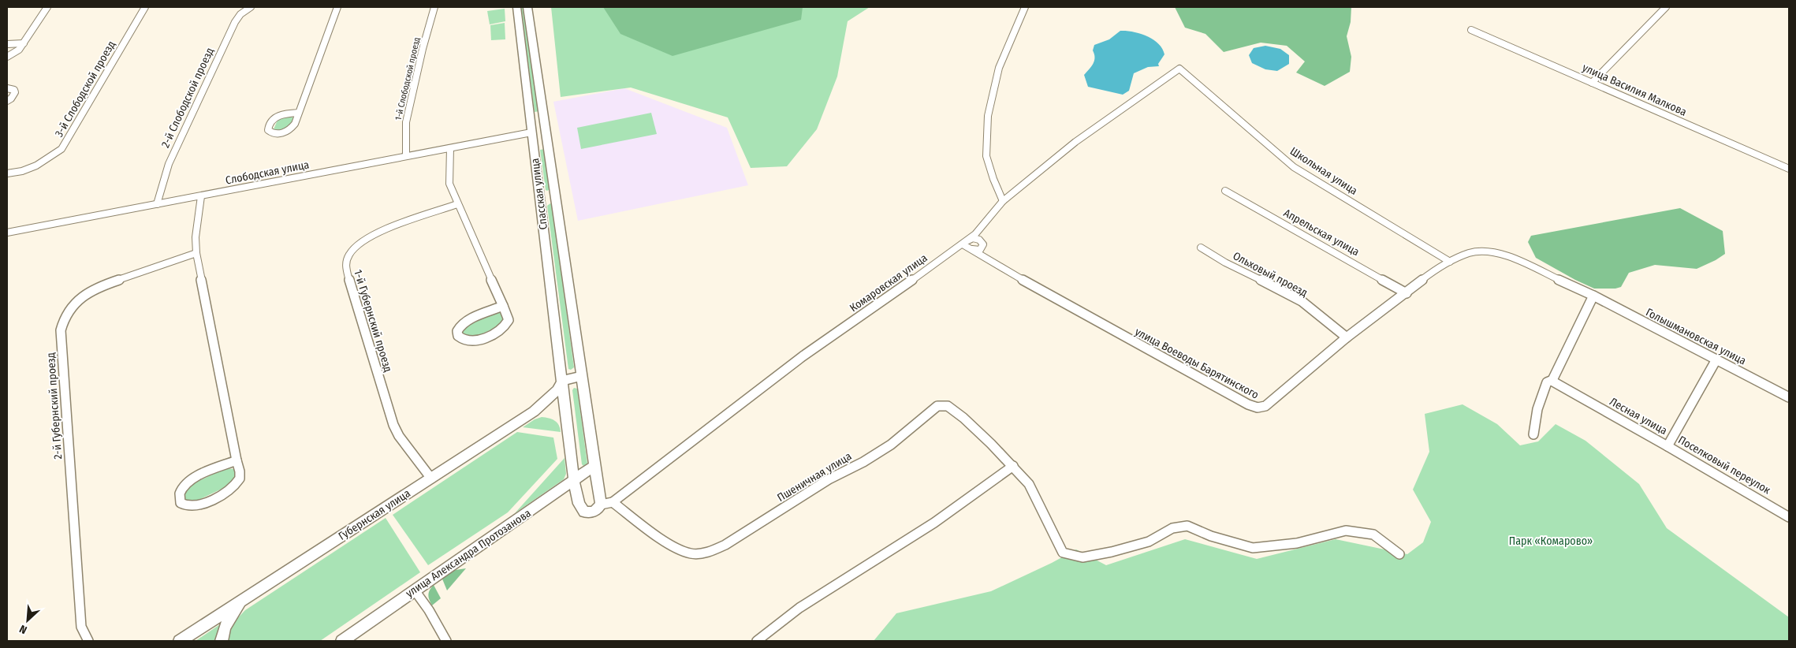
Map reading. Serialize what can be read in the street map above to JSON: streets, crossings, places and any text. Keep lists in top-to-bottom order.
{
  "streets": {
    "street": [
      "1-й Слободской проезд",
      "3-й Слободской проезд",
      "улица Василия Малкова",
      "2-й Слободской проезд",
      "Школьная улица",
      "Слободская улица",
      "Спасская улица",
      "Апрельская улица",
      "Ольховый проезд",
      "Комаровская улица",
      "1-й Губернский проезд",
      "Голышмановская улица",
      "улица Воеводы Барятинского",
      "2-й Губернский проезд",
      "Лесная улица",
      "Поселковый переулок",
      "Пшеничная улица",
      "Губернская улица",
      "улица Александра Протозанова"
    ]
  },
  "crossings": [
    ["1-й Слободской проезд", "Слободская улица"],
    ["2-й Слободской проезд", "Слободская улица"],
    ["Школьная улица", "Комаровская улица"],
    ["Школьная улица", "улица Воеводы Барятинского"],
    ["Слободская улица", "Спасская улица"],
    ["Спасская улица", "Комаровская улица"],
    ["Спасская улица", "Губернская улица"],
    ["Спасская улица", "улица Александра Протозанова"],
    ["Апрельская улица", "улица Воеводы Барятинского"],
    ["Ольховый проезд", "улица Воеводы Барятинского"],
    ["Комаровская улица", "улица Воеводы Барятинского"],
    ["Комаровская улица", "Пшеничная улица"],
    ["1-й Губернский проезд", "Губернская улица"],
    ["Голышмановская улица", "улица Воеводы Барятинского"],
    ["Голышмановская улица", "Лесная улица"],
    ["Лесная улица", "Поселковый переулок"]
  ],
  "parks": ["Парк «Комарово»"],
  "north": "bottom left"
}
